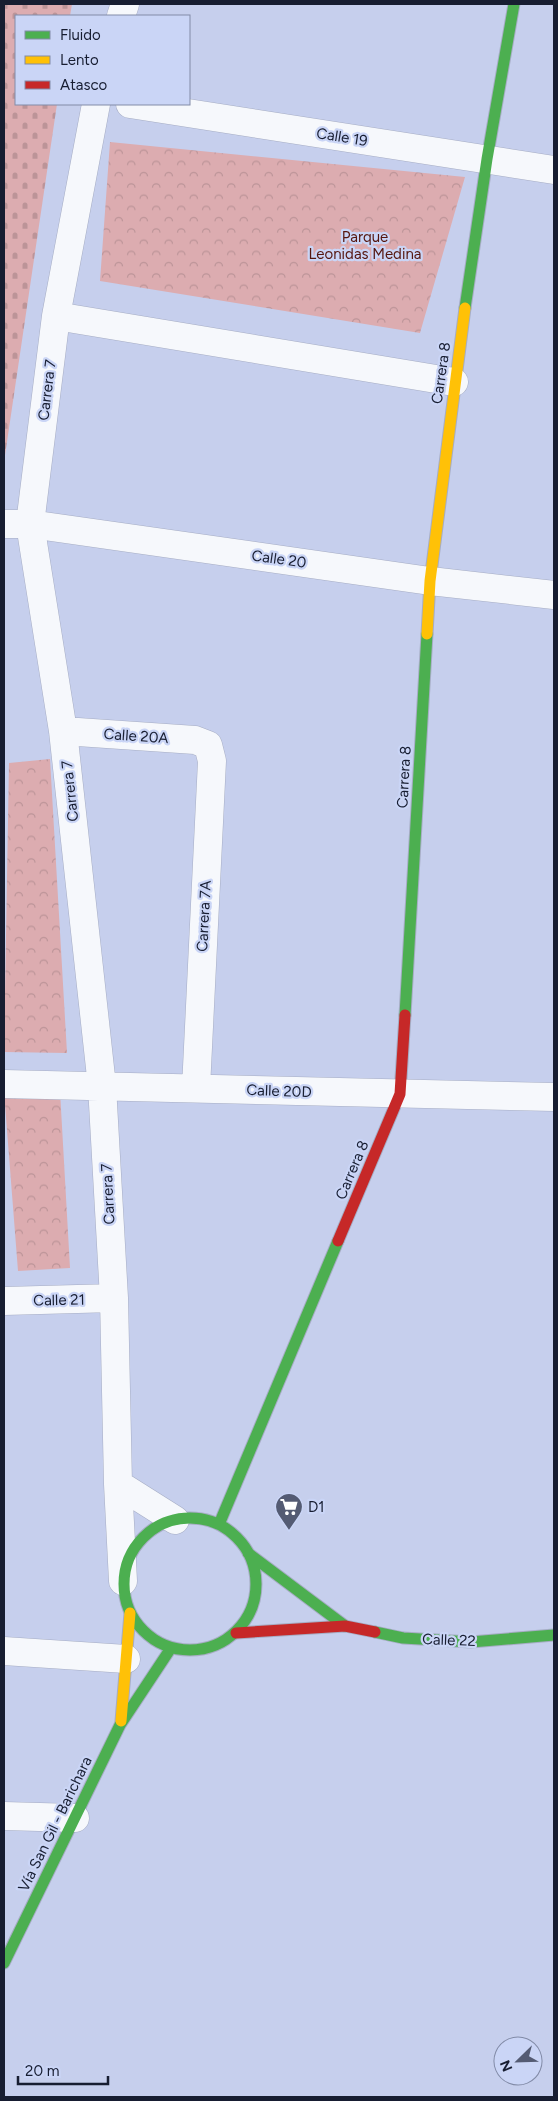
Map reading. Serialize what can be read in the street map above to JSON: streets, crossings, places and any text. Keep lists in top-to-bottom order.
{
  "streets": {
    "street": [
      "Calle 19",
      "Carrera 8",
      "Carrera 7",
      "Calle 20",
      "Calle 20A",
      "Carrera 7A",
      "Calle 20D",
      "Calle 21",
      "Calle 22",
      "Vía San Gil - Barichara"
    ]
  },
  "crossings": [
    ["Calle 19", "Carrera 8"],
    ["Carrera 8", "Carrera 7"],
    ["Carrera 8", "Calle 20"],
    ["Carrera 8", "Calle 20D"],
    ["Carrera 8", "Calle 22"],
    ["Carrera 8", "Vía San Gil - Barichara"],
    ["Carrera 7", "Calle 20"],
    ["Carrera 7", "Calle 20A"],
    ["Carrera 7", "Calle 20D"],
    ["Carrera 7", "Calle 21"],
    ["Carrera 7", "Calle 22"],
    ["Carrera 7", "Vía San Gil - Barichara"],
    ["Calle 20A", "Carrera 7A"],
    ["Carrera 7A", "Calle 20D"],
    ["Calle 22", "Vía San Gil - Barichara"]
  ],
  "parks": ["Parque Leonidas Medina"],
  "places": {
    "supermarket": ["D1"]
  },
  "legend": ["Fluido", "Lento", "Atasco"],
  "scale_bar": "20 m",
  "north": "bottom left"
}
